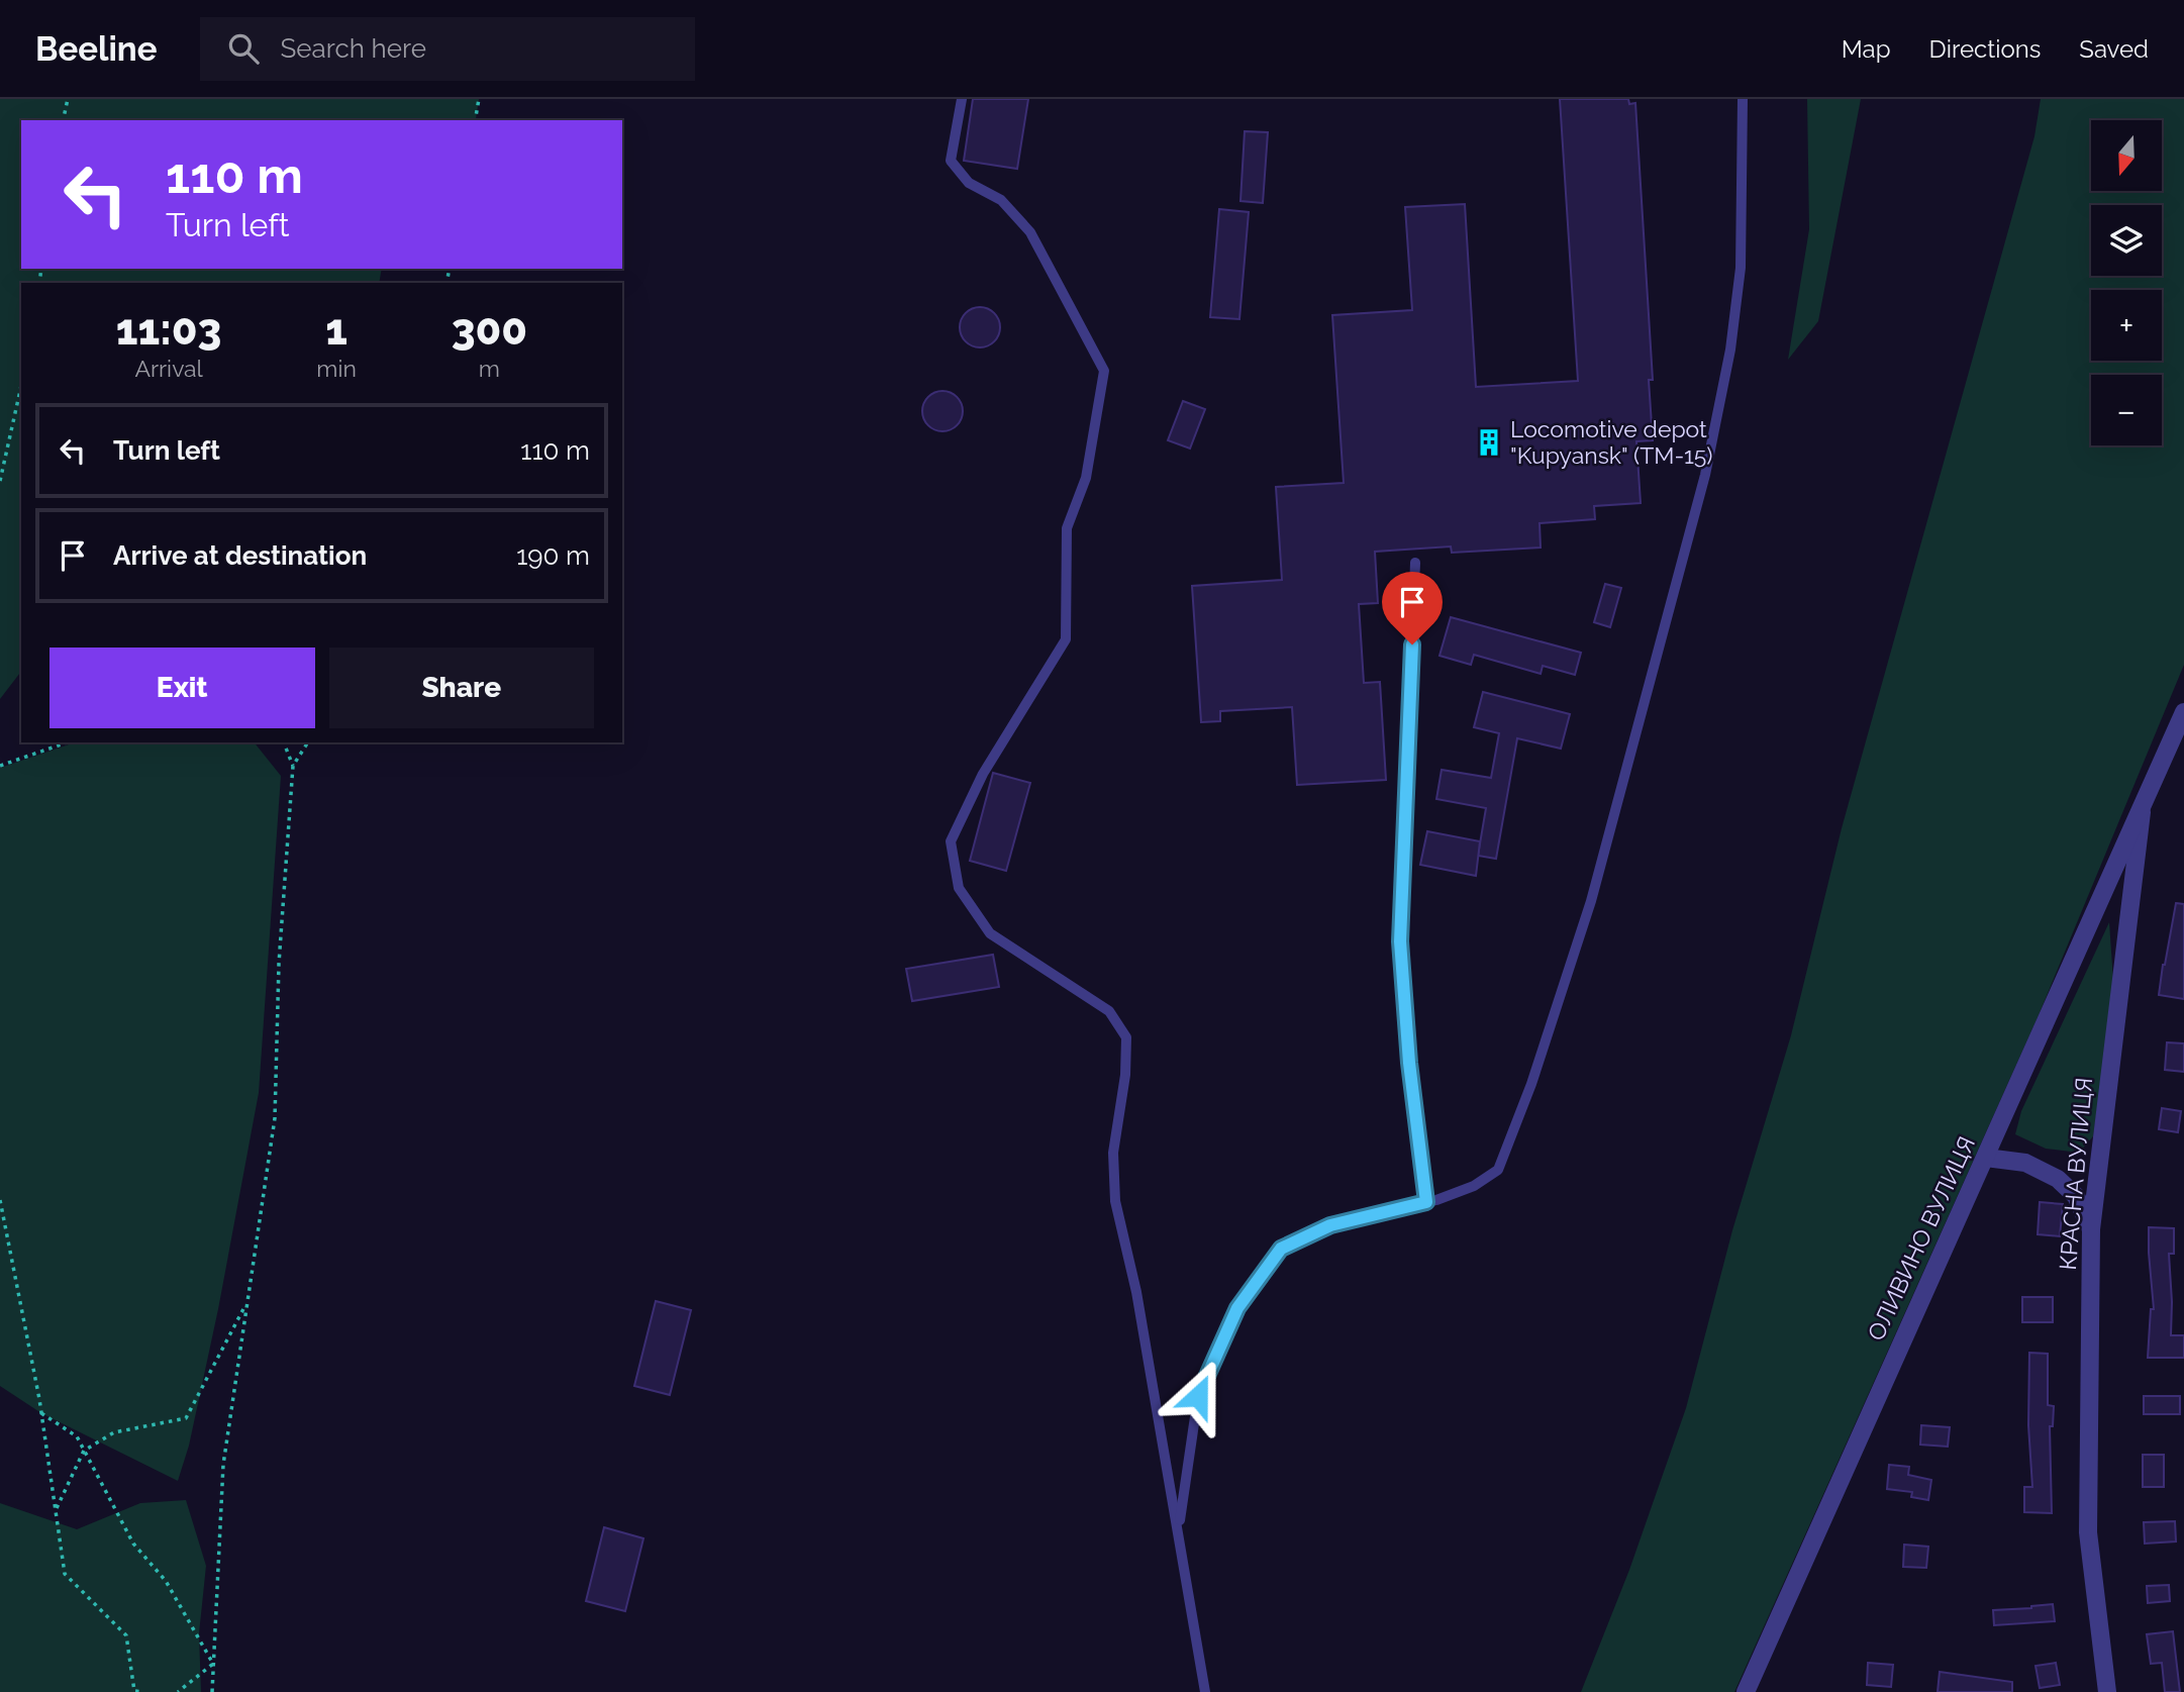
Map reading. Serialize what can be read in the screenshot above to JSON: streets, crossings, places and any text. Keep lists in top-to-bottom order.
{
  "streets": {
    "street": ["КРАСНА ВУЛИЦЯ", "ОЛИВИНО ВУЛИЦЯ"]
  },
  "crossings": [
    ["КРАСНА ВУЛИЦЯ", "ОЛИВИНО ВУЛИЦЯ"]
  ],
  "places": {
    "building": ["Locomotive depot \"Kupyansk\" (TM-15)"]
  },
  "north": "bottom",
  "page": {
    "header": "Beeline",
    "search": "Search here",
    "nav": ["Map", "Directions", "Saved"],
    "map_buttons": ["+", "−"],
    "turn": ["110 m", "Turn left"],
    "eta": [
      "11:03",
      "Arrival",
      "1",
      "min",
      "300",
      "m"
    ],
    "list": [
      {
        "name": "Turn left",
        "value": "110 m"
      },
      {
        "name": "Arrive at destination",
        "value": "190 m"
      }
    ],
    "buttons": ["Exit", "Share"]
  }
}
